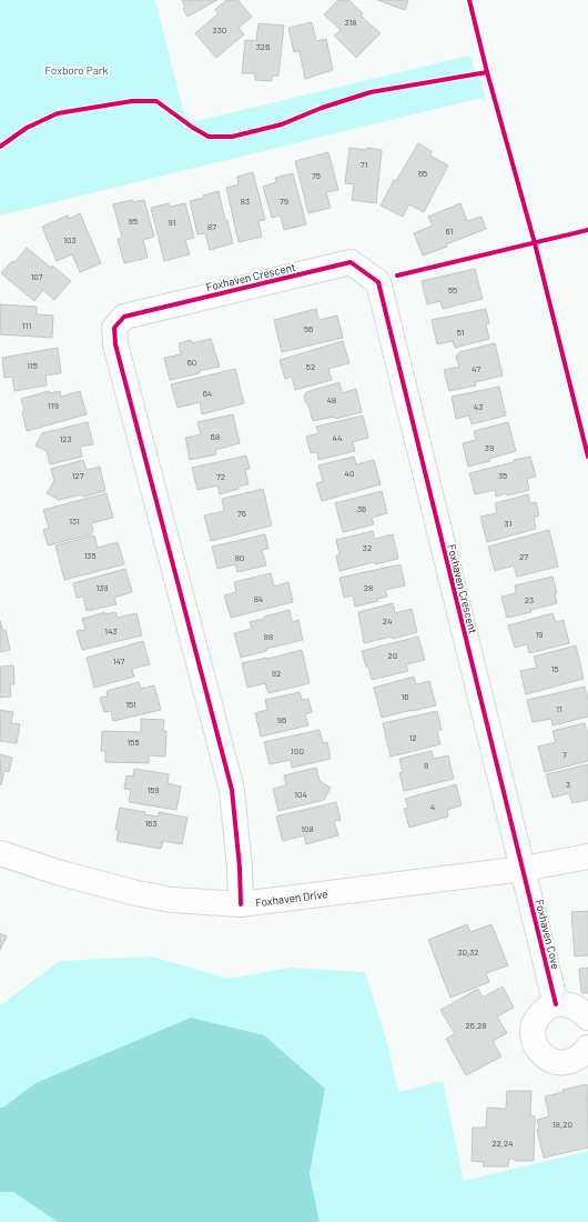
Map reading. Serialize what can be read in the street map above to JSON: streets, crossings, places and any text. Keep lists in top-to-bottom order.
{
  "streets": {
    "street": ["Foxhaven Crescent", "Foxhaven Drive", "Foxhaven Cove"]
  },
  "crossings": [
    ["Foxhaven Crescent", "Foxhaven Drive"],
    ["Foxhaven Crescent", "Foxhaven Cove"],
    ["Foxhaven Drive", "Foxhaven Cove"]
  ],
  "parks": ["Foxboro Park"],
  "house_numbers": [
    "318",
    "330",
    "326",
    "71",
    "65",
    "75",
    "83",
    "79",
    "95",
    "91",
    "87",
    "61",
    "103",
    "107",
    "55",
    "111",
    "56",
    "51",
    "60",
    "115",
    "52",
    "47",
    "64",
    "48",
    "119",
    "43",
    "68",
    "44",
    "123",
    "39",
    "40",
    "127",
    "35",
    "72",
    "36",
    "76",
    "131",
    "31",
    "32",
    "135",
    "27",
    "80",
    "139",
    "28",
    "84",
    "23",
    "24",
    "143",
    "19",
    "88",
    "20",
    "147",
    "15",
    "92",
    "16",
    "151",
    "11",
    "96",
    "12",
    "155",
    "100",
    "7",
    "8",
    "3",
    "159",
    "104",
    "4",
    "163",
    "108",
    "30,32",
    "26,28",
    "18,20",
    "22,24"
  ]
}
